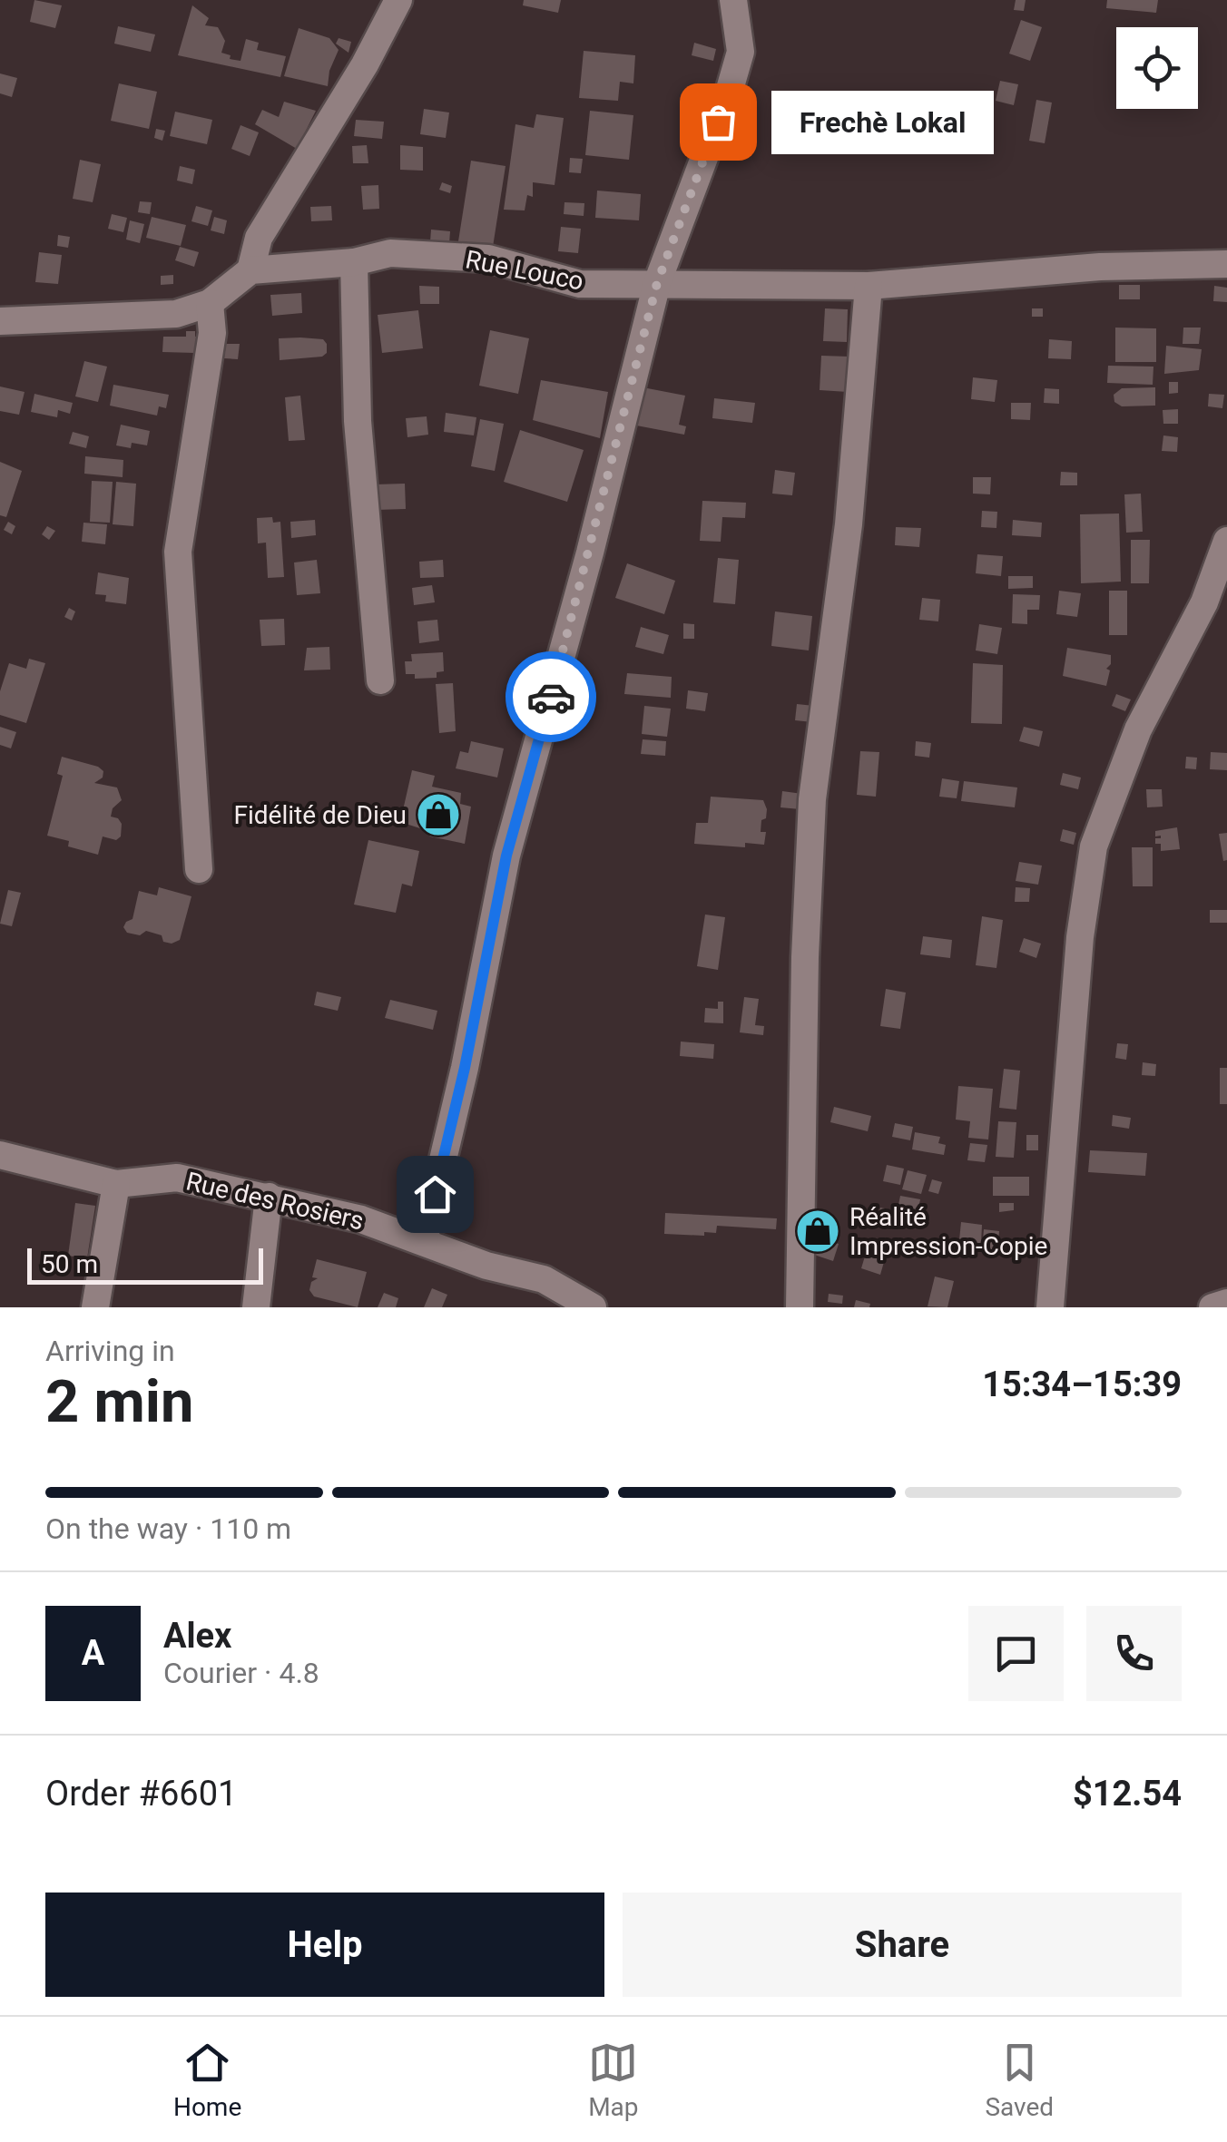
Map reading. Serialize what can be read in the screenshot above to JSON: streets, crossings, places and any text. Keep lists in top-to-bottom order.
{
  "streets": {
    "street": ["Rue Louco", "Rue des Rosiers"]
  },
  "places": {
    "other": ["Frechè Lokal"],
    "shop": ["Fidélité de Dieu", "Réalité Impression-Copie"]
  },
  "scale_bar": "50 m",
  "page": {
    "bubble": "Frechè Lokal",
    "scale": "50 m",
    "heading": ["2 min", "Arriving in", "15:34–15:39"],
    "panel": [
      "Alex",
      "Courier · 4.8",
      "Order #6601",
      "$12.54"
    ],
    "bar": "On the way · 110 m",
    "round": "A",
    "buttons": ["Help", "Share"],
    "tabs": ["Home", "Map", "Saved"]
  }
}
